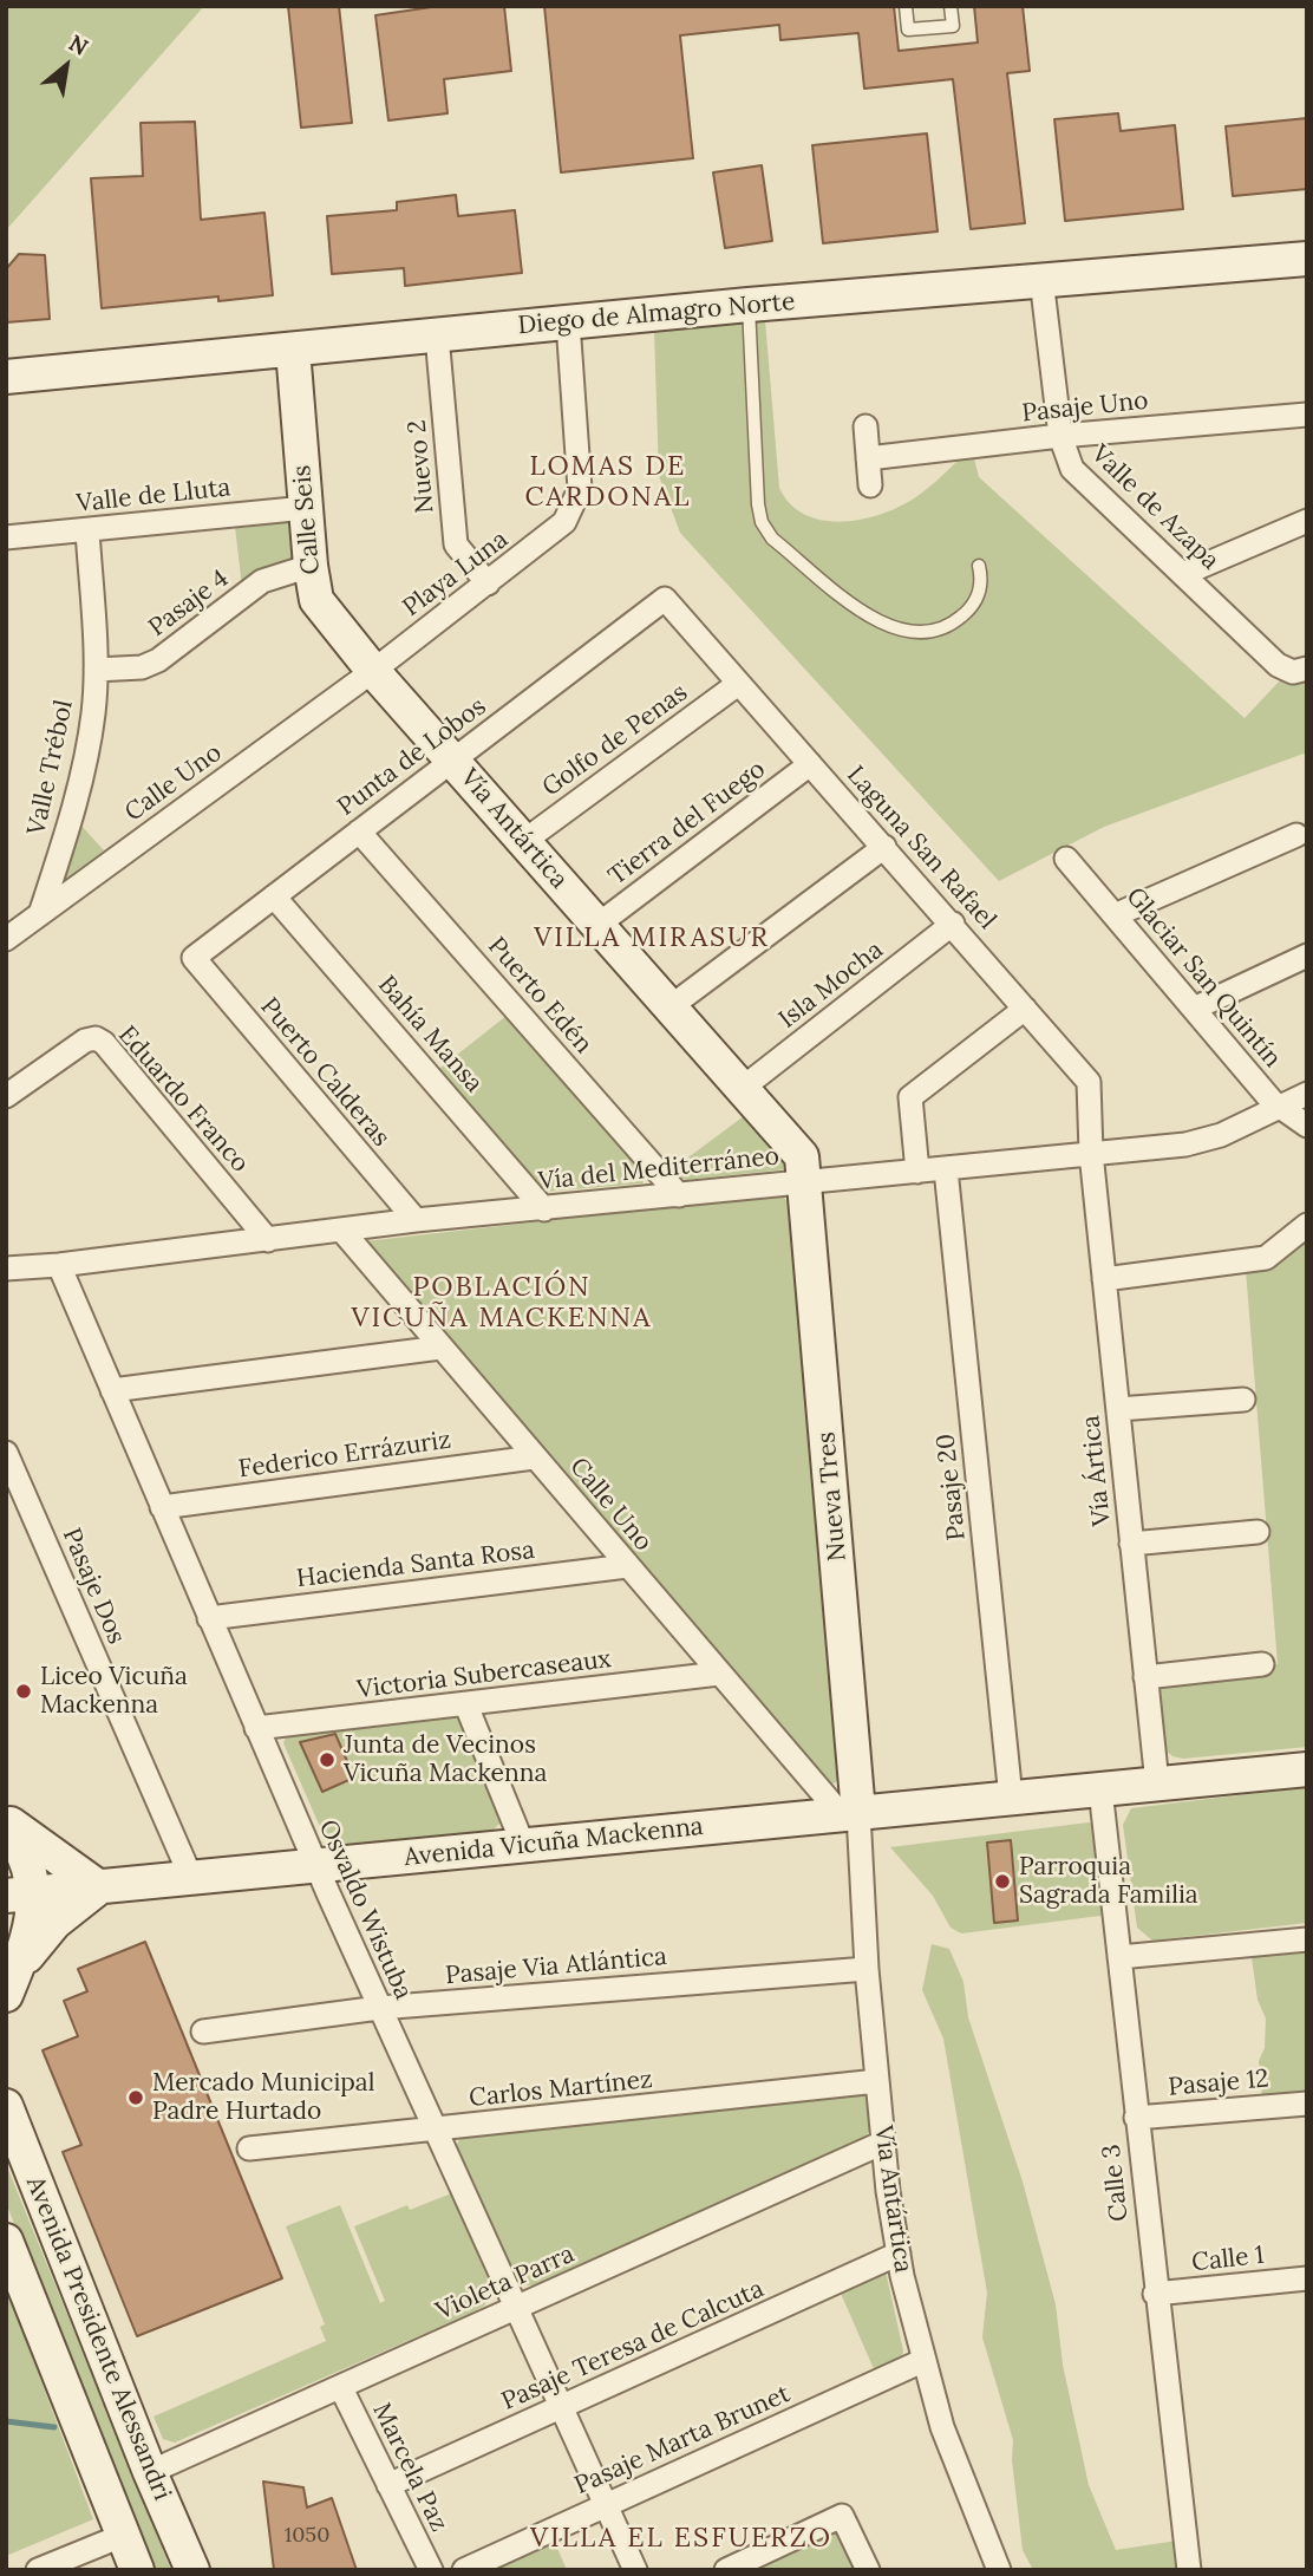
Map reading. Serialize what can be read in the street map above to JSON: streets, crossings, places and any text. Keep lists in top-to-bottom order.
{
  "streets": {
    "street": [
      "Diego de Almagro Norte",
      "Pasaje Uno",
      "Nuevo 2",
      "Valle de Lluta",
      "Valle de Azapa",
      "Calle Seis",
      "Playa Luna",
      "Pasaje 4",
      "Golfo de Penas",
      "Punta de Lobos",
      "Valle Trébol",
      "Calle Uno",
      "Tierra del Fuego",
      "Vía Antártica",
      "Laguna San Rafael",
      "Glaciar San Quintín",
      "Isla Mocha",
      "Puerto Edén",
      "Bahía Mansa",
      "Puerto Calderas",
      "Eduardo Franco",
      "Vía del Mediterráneo",
      "Federico Errázuriz",
      "Vía Ártica",
      "Pasaje 20",
      "Nueva Tres",
      "Hacienda Santa Rosa",
      "Pasaje Dos",
      "Victoria Subercaseaux",
      "Avenida Vicuña Mackenna",
      "Osvaldo Wistuba",
      "Pasaje Via Atlántica",
      "Pasaje 12",
      "Carlos Martínez",
      "Calle 3",
      "Calle 1",
      "Violeta Parra",
      "Avenida Presidente Alessandri",
      "Pasaje Teresa de Calcuta",
      "Pasaje Marta Brunet",
      "Marcela Paz"
    ]
  },
  "crossings": [
    ["Diego de Almagro Norte", "Nuevo 2"],
    ["Diego de Almagro Norte", "Valle de Azapa"],
    ["Diego de Almagro Norte", "Calle Seis"],
    ["Diego de Almagro Norte", "Playa Luna"],
    ["Pasaje Uno", "Valle de Azapa"],
    ["Nuevo 2", "Playa Luna"],
    ["Valle de Lluta", "Calle Seis"],
    ["Valle de Lluta", "Valle Trébol"],
    ["Calle Seis", "Playa Luna"],
    ["Calle Seis", "Pasaje 4"],
    ["Calle Seis", "Calle Uno"],
    ["Calle Seis", "Vía Antártica"],
    ["Playa Luna", "Calle Uno"],
    ["Playa Luna", "Vía Antártica"],
    ["Pasaje 4", "Valle Trébol"],
    ["Golfo de Penas", "Vía Antártica"],
    ["Golfo de Penas", "Laguna San Rafael"],
    ["Punta de Lobos", "Vía Antártica"],
    ["Punta de Lobos", "Laguna San Rafael"],
    ["Punta de Lobos", "Puerto Edén"],
    ["Punta de Lobos", "Bahía Mansa"],
    ["Punta de Lobos", "Puerto Calderas"],
    ["Valle Trébol", "Calle Uno"],
    ["Calle Uno", "Vía Antártica"],
    ["Calle Uno", "Vía del Mediterráneo"],
    ["Calle Uno", "Federico Errázuriz"],
    ["Calle Uno", "Nueva Tres"],
    ["Calle Uno", "Hacienda Santa Rosa"],
    ["Calle Uno", "Victoria Subercaseaux"],
    ["Calle Uno", "Avenida Vicuña Mackenna"],
    ["Tierra del Fuego", "Vía Antártica"],
    ["Tierra del Fuego", "Laguna San Rafael"],
    ["Vía Antártica", "Isla Mocha"],
    ["Vía Antártica", "Vía del Mediterráneo"],
    ["Vía Antártica", "Nueva Tres"],
    ["Vía Antártica", "Avenida Vicuña Mackenna"],
    ["Vía Antártica", "Pasaje Via Atlántica"],
    ["Vía Antártica", "Carlos Martínez"],
    ["Vía Antártica", "Violeta Parra"],
    ["Vía Antártica", "Pasaje Teresa de Calcuta"],
    ["Vía Antártica", "Pasaje Marta Brunet"],
    ["Laguna San Rafael", "Isla Mocha"],
    ["Laguna San Rafael", "Vía del Mediterráneo"],
    ["Laguna San Rafael", "Vía Ártica"],
    ["Glaciar San Quintín", "Vía del Mediterráneo"],
    ["Puerto Edén", "Vía del Mediterráneo"],
    ["Bahía Mansa", "Vía del Mediterráneo"],
    ["Puerto Calderas", "Vía del Mediterráneo"],
    ["Eduardo Franco", "Vía del Mediterráneo"],
    ["Vía del Mediterráneo", "Vía Ártica"],
    ["Vía del Mediterráneo", "Pasaje 20"],
    ["Vía del Mediterráneo", "Nueva Tres"],
    ["Vía del Mediterráneo", "Osvaldo Wistuba"],
    ["Federico Errázuriz", "Osvaldo Wistuba"],
    ["Vía Ártica", "Avenida Vicuña Mackenna"],
    ["Pasaje 20", "Avenida Vicuña Mackenna"],
    ["Nueva Tres", "Avenida Vicuña Mackenna"],
    ["Hacienda Santa Rosa", "Osvaldo Wistuba"],
    ["Pasaje Dos", "Avenida Vicuña Mackenna"],
    ["Victoria Subercaseaux", "Osvaldo Wistuba"],
    ["Avenida Vicuña Mackenna", "Osvaldo Wistuba"],
    ["Avenida Vicuña Mackenna", "Calle 3"],
    ["Osvaldo Wistuba", "Pasaje Via Atlántica"],
    ["Osvaldo Wistuba", "Carlos Martínez"],
    ["Osvaldo Wistuba", "Violeta Parra"],
    ["Osvaldo Wistuba", "Pasaje Teresa de Calcuta"],
    ["Osvaldo Wistuba", "Pasaje Marta Brunet"],
    ["Pasaje 12", "Calle 3"],
    ["Calle 3", "Calle 1"],
    ["Violeta Parra", "Avenida Presidente Alessandri"],
    ["Violeta Parra", "Marcela Paz"],
    ["Pasaje Teresa de Calcuta", "Marcela Paz"]
  ],
  "districts": [
    "LOMAS DE CARDONAL",
    "VILLA MIRASUR",
    "POBLACIÓN VICUÑA MACKENNA",
    "VILLA EL ESFUERZO"
  ],
  "places": [
    "Liceo Vicuña Mackenna",
    "Junta de Vecinos Vicuña Mackenna",
    "Parroquia Sagrada Familia",
    "Mercado Municipal Padre Hurtado"
  ],
  "house_numbers": ["1050"],
  "north": "top right"
}
